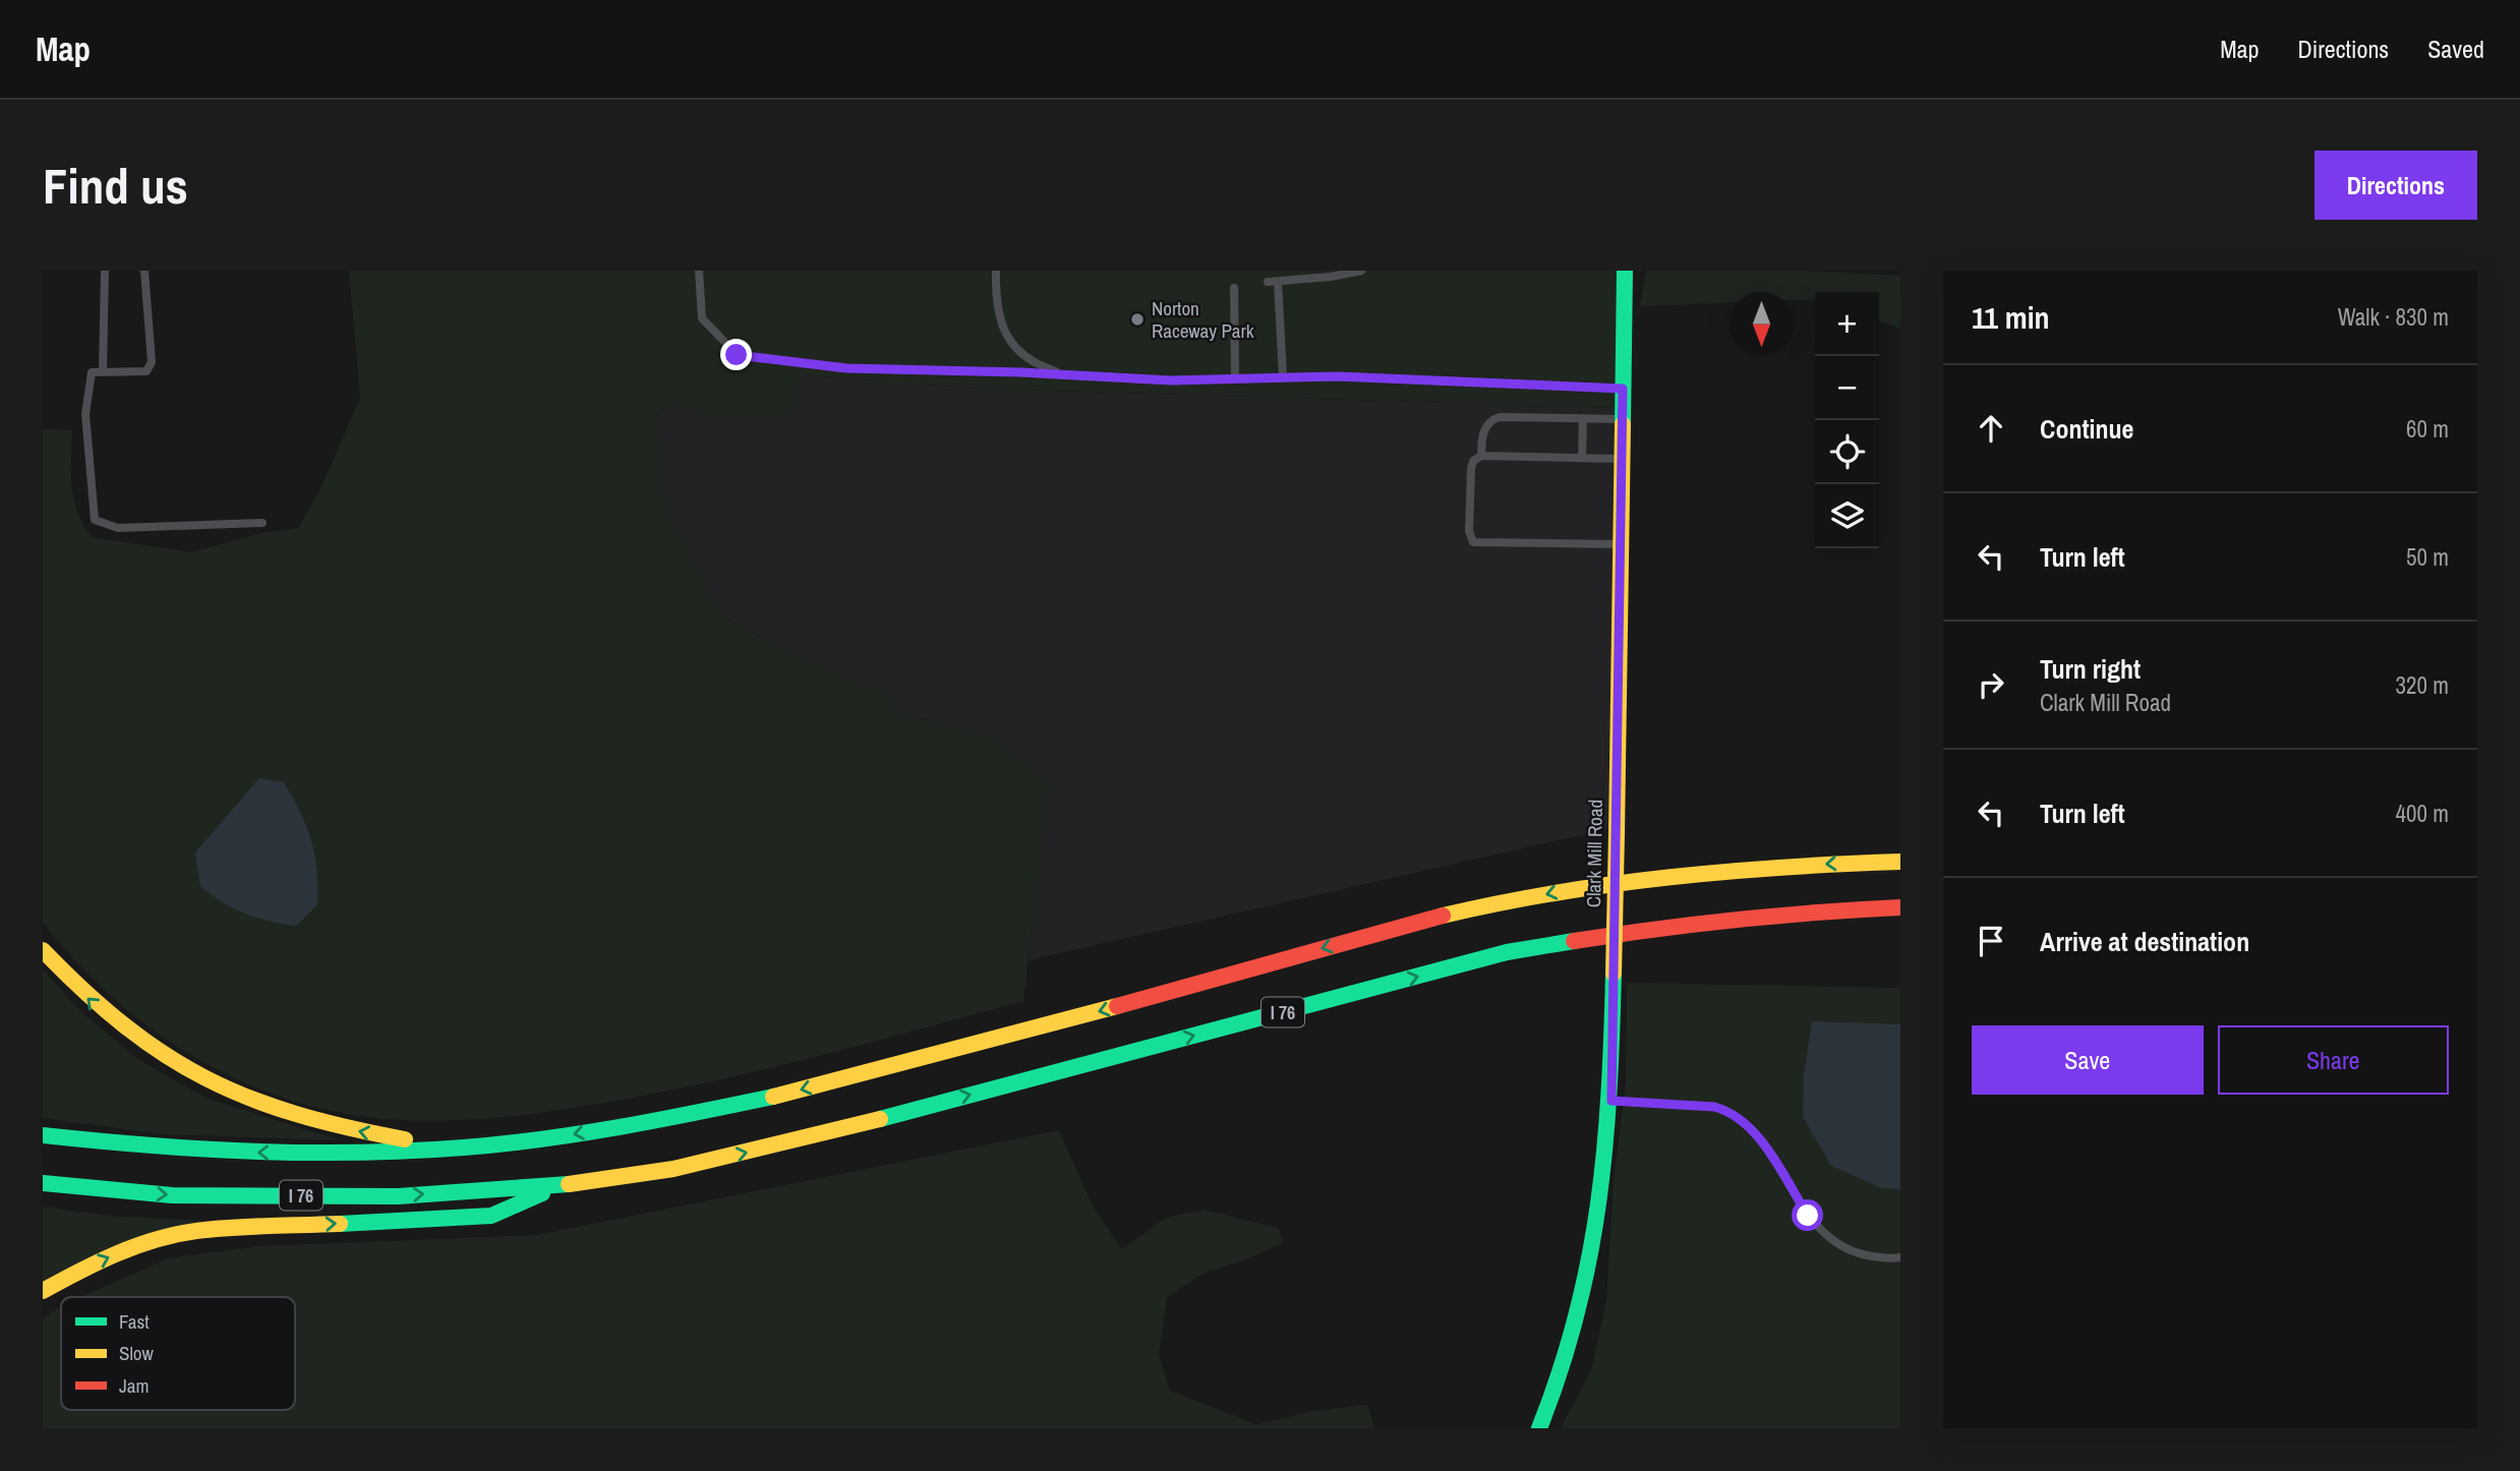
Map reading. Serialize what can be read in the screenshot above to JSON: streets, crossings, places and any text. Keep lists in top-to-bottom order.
{
  "streets": {
    "main road": ["Clark Mill Road", "I 76"]
  },
  "places": ["Norton Raceway Park"],
  "legend": ["Fast", "Slow", "Jam"],
  "north": "bottom",
  "page": {
    "header": "Map",
    "nav": ["Map", "Directions", "Saved"],
    "buttons": [
      "Directions",
      ["Save", "Share"]
    ],
    "title": "Find us",
    "heading": ["11 min", "Walk · 830 m"],
    "map_buttons": ["+", "−"],
    "list": [
      ["Continue", "60 m"],
      ["Turn left", "50 m"],
      ["Turn right", "Clark Mill Road", "320 m"],
      ["Turn left", "400 m"],
      "Arrive at destination"
    ]
  }
}
